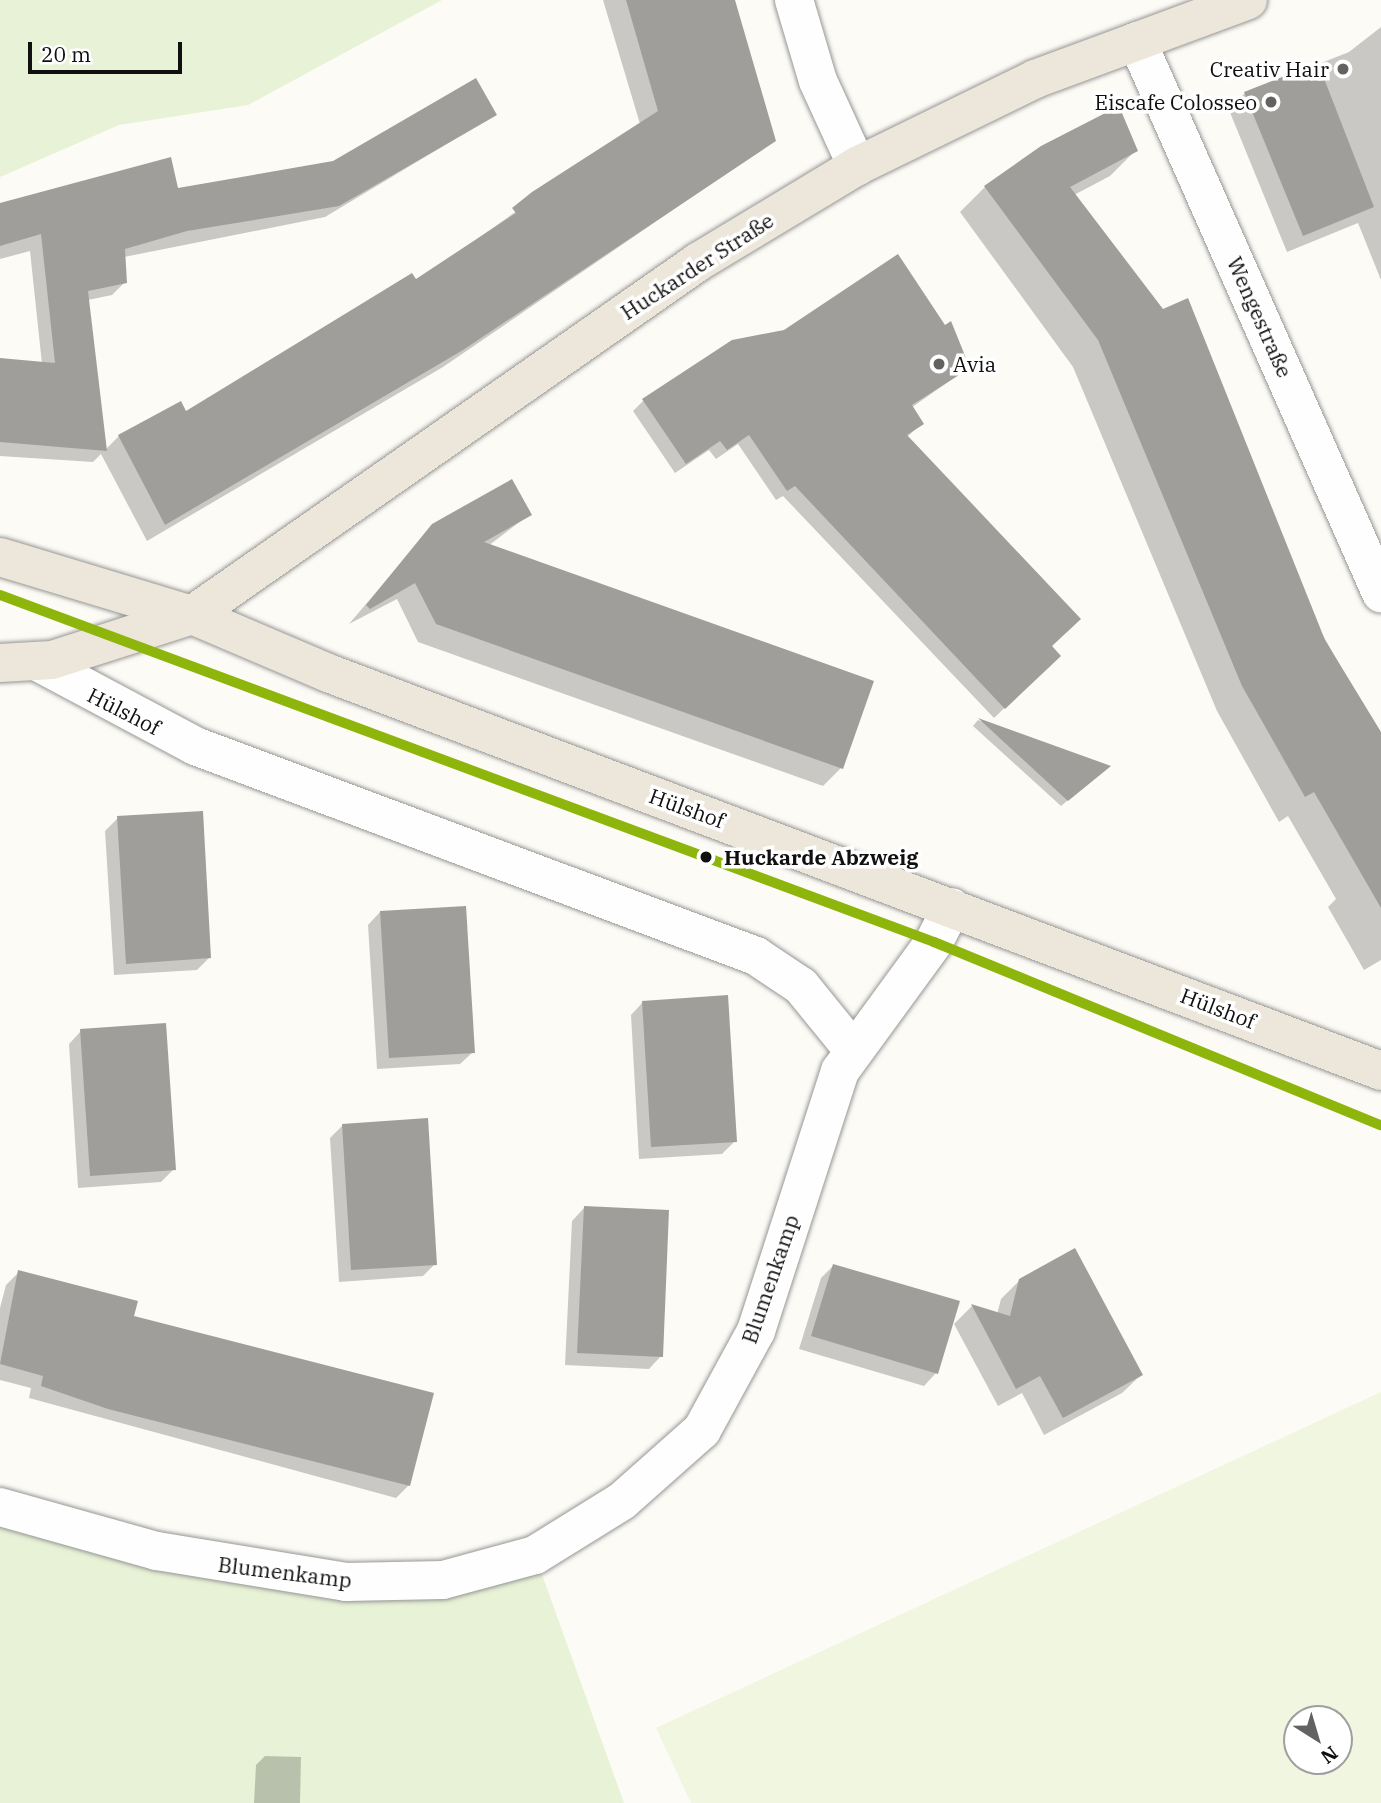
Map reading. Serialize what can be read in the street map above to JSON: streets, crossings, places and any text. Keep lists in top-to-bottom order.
{
  "streets": {
    "main road": ["Huckarder Straße", "Hülshof"],
    "street": ["Wengestraße", "Blumenkamp"]
  },
  "crossings": [
    ["Huckarder Straße", "Wengestraße"],
    ["Huckarder Straße", "Hülshof"],
    ["Hülshof", "Blumenkamp"]
  ],
  "places": [
    "Creativ Hair",
    "Eiscafe Colosseo",
    "Avia",
    "Huckarde Abzweig"
  ],
  "scale_bar": "20 m",
  "north": "bottom right"
}
